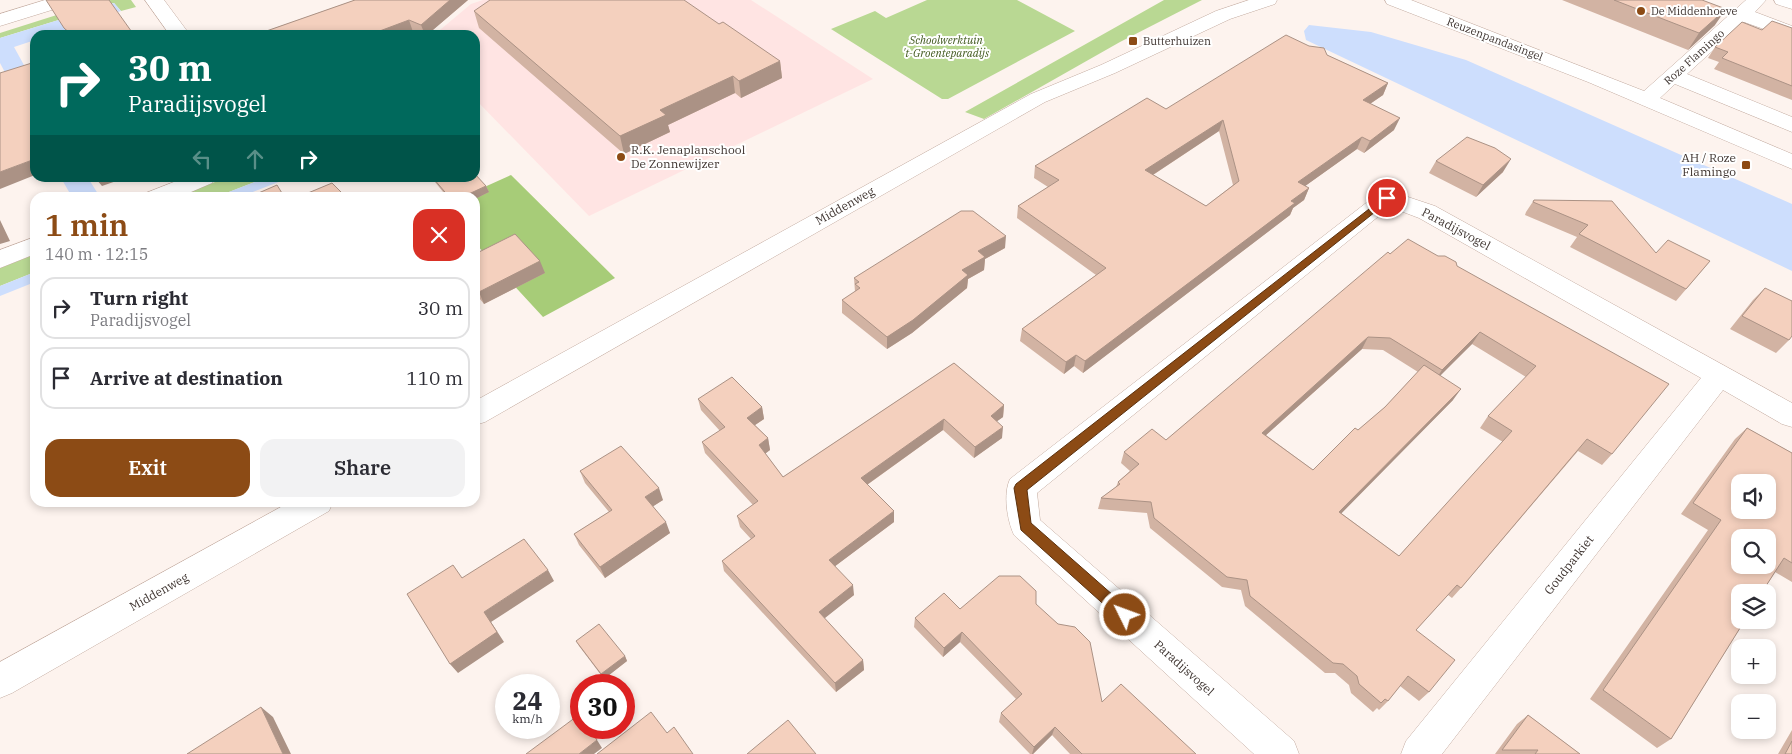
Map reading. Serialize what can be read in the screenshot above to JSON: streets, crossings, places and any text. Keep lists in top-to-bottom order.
{
  "streets": {
    "street": [
      "Reuzenpandasingel",
      "Roze Flamingo",
      "Middenweg",
      "Paradijsvogel",
      "Goudparkiet"
    ]
  },
  "crossings": [
    ["Reuzenpandasingel", "Roze Flamingo"],
    ["Paradijsvogel", "Goudparkiet"]
  ],
  "parks": ["Schoolwerktuin 't-Groenteparadijs"],
  "places": {
    "other": ["De Middenhoeve", "R.K. Jenaplanschool De Zonnewijzer"],
    "transit": ["Butterhuizen", "AH / Roze Flamingo"]
  },
  "page": {
    "turn": ["30 m", "Paradijsvogel"],
    "heading": ["1 min", "140 m · 12:15"],
    "list": [
      {
        "name": "Turn right",
        "note": "Paradijsvogel",
        "value": "30 m"
      },
      {
        "name": "Arrive at destination",
        "value": "110 m"
      }
    ],
    "buttons": ["Exit", "Share"],
    "map_buttons": ["+", "−"],
    "speed": "24 km/h",
    "limit": "30"
  }
}
